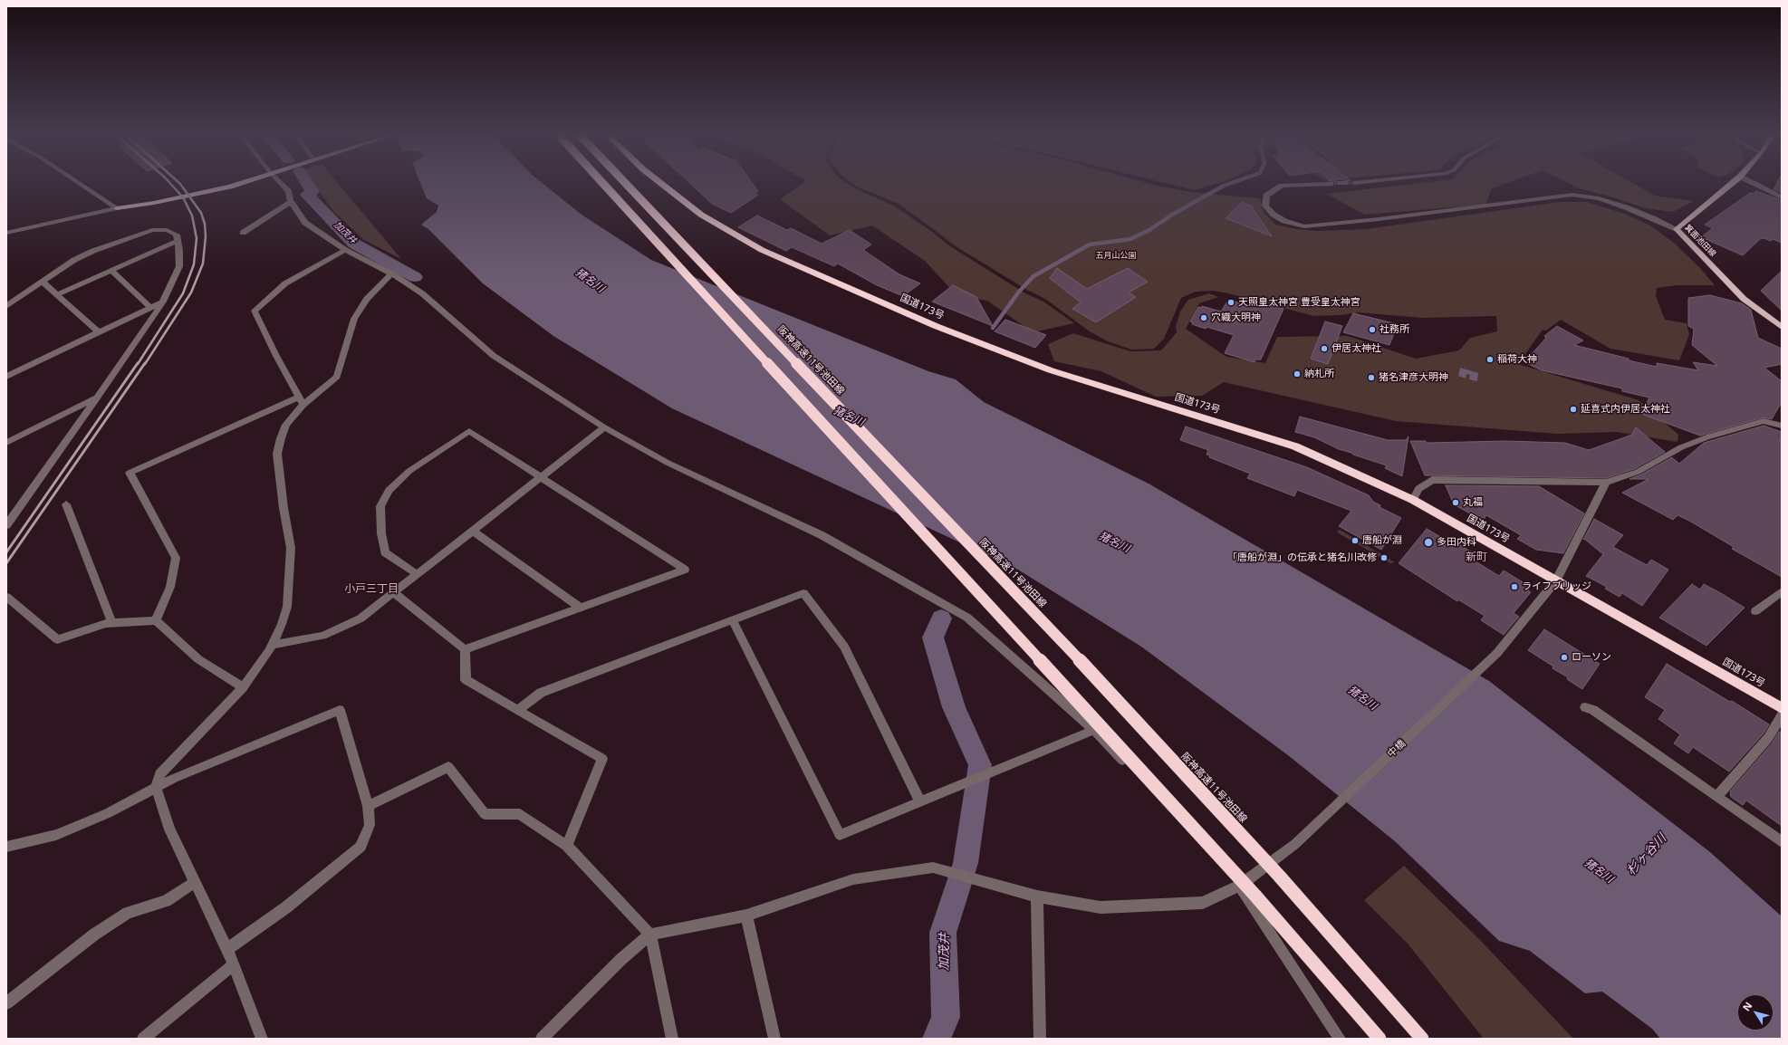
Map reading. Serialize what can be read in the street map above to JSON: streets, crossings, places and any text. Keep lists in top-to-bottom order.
{
  "streets": {
    "highway": ["国道173号", "阪神高速11号池田線"],
    "main road": ["箕面池田線"],
    "street": ["中橋"]
  },
  "crossings": [
    ["国道173号", "中橋"]
  ],
  "districts": ["新町", "小戸三丁目"],
  "water": ["加茂井", "猪名川", "杉ヶ谷川"],
  "parks": ["五月山公園"],
  "places": [
    "天照皇太神宮 豊受皇太神宮",
    "穴織大明神",
    "社務所",
    "伊居太神社",
    "稲荷大神",
    "納札所",
    "猪名津彦大明神",
    "延喜式内伊居太神社",
    "丸福",
    "唐船が淵",
    "多田内科",
    "「唐船が淵」の伝承と猪名川改修",
    "ライフブリッジ",
    "ローソン"
  ],
  "north": "top left"
}
